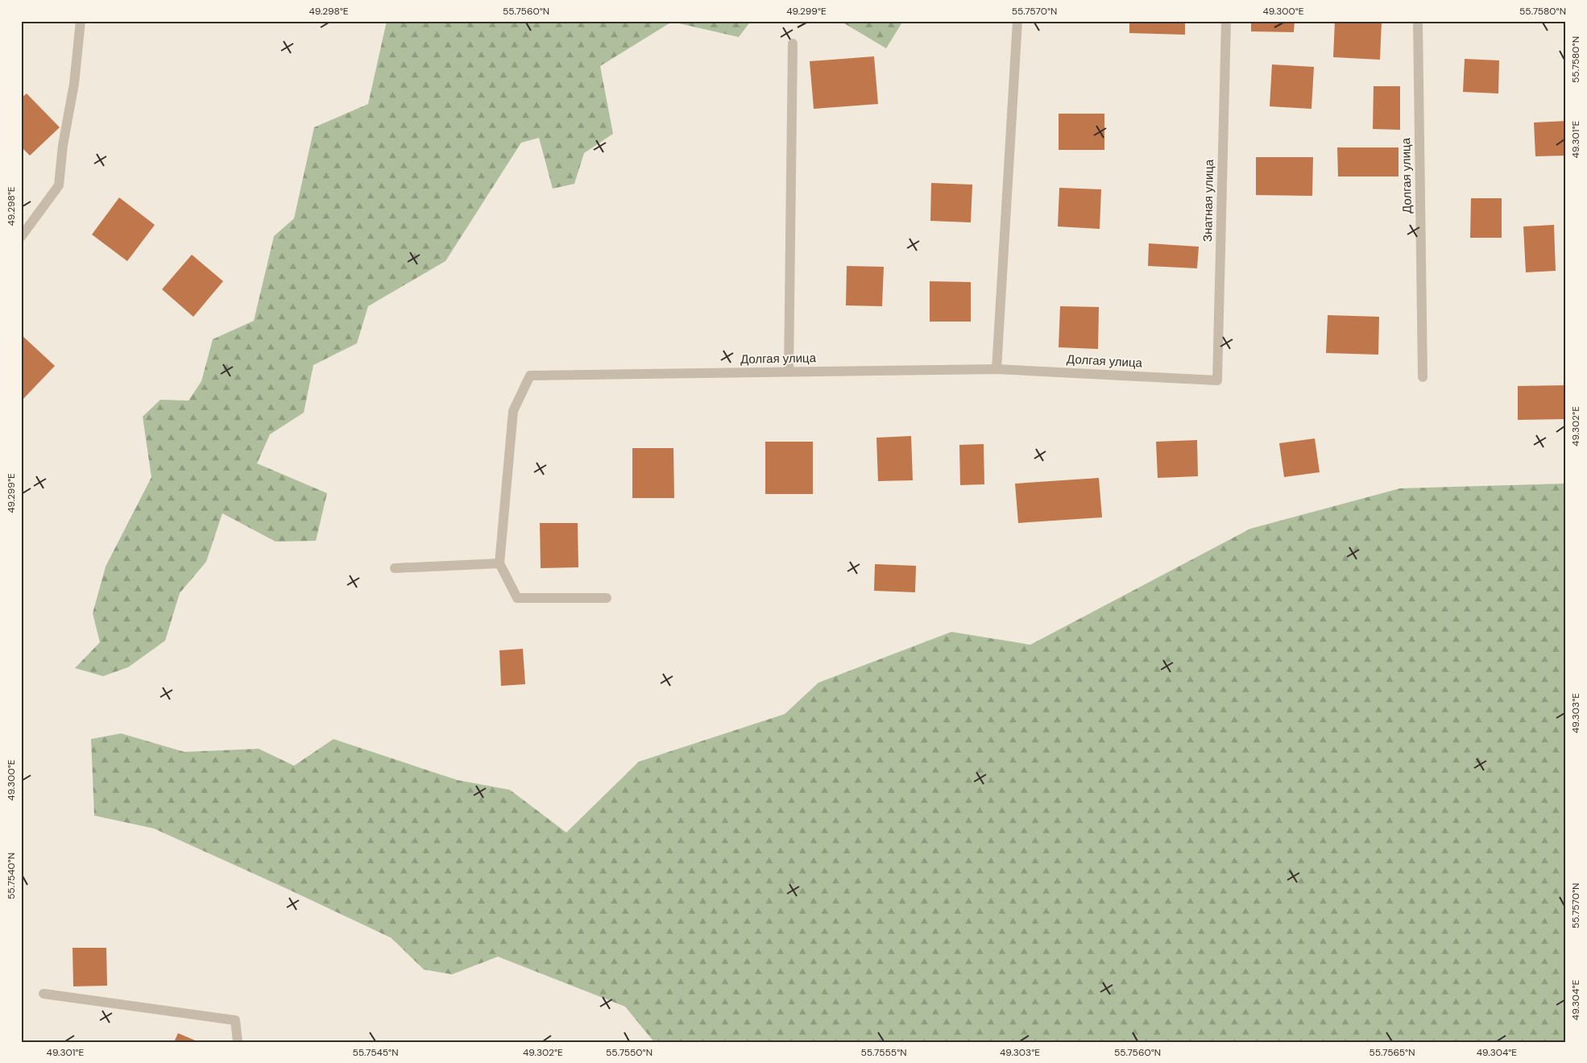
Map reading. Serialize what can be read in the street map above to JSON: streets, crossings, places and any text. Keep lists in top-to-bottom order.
{
  "streets": {
    "street": ["Долгая улица", "Знатная улица"]
  },
  "crossings": [
    ["Долгая улица", "Знатная улица"]
  ],
  "coordinates": [
    "49.298°E",
    "55.7560°N",
    "49.299°E",
    "55.7570°N",
    "49.300°E",
    "55.7580°N",
    "49.301°E",
    "49.302°E",
    "49.303°E",
    "55.7540°N",
    "49.304°E",
    "55.7545°N",
    "55.7550°N",
    "55.7555°N",
    "55.7565°N"
  ]
}
